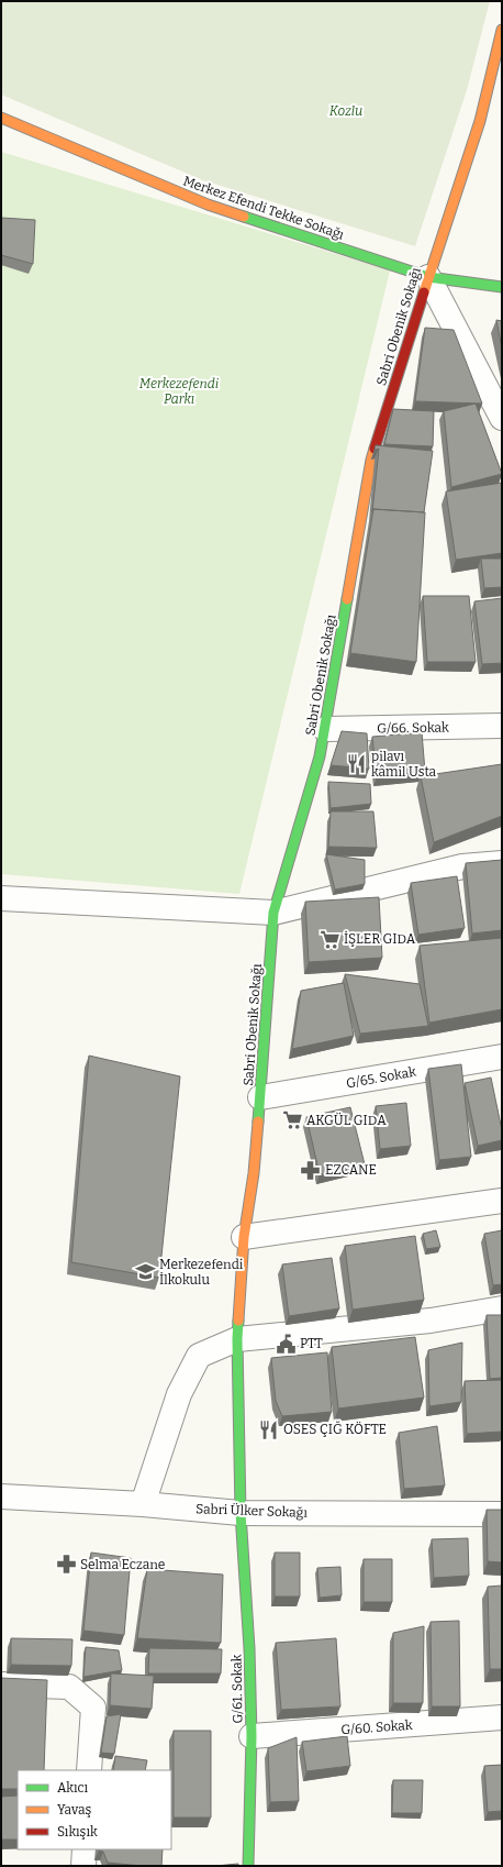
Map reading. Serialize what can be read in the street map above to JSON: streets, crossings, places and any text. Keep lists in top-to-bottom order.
{
  "streets": {
    "street": [
      "Merkez Efendi Tekke Sokağı",
      "Sabri Obenik Sokağı",
      "G/66. Sokak",
      "G/65. Sokak",
      "Sabri Ülker Sokağı",
      "G/61. Sokak",
      "G/60. Sokak"
    ]
  },
  "crossings": [
    ["Merkez Efendi Tekke Sokağı", "Sabri Obenik Sokağı"],
    ["Sabri Obenik Sokağı", "G/66. Sokak"],
    ["Sabri Obenik Sokağı", "G/65. Sokak"],
    ["Sabri Obenik Sokağı", "G/61. Sokak"],
    ["Sabri Ülker Sokağı", "G/61. Sokak"],
    ["G/61. Sokak", "G/60. Sokak"]
  ],
  "parks": ["Kozlu", "Merkezefendi Parkı"],
  "places": {
    "restaurant": ["pilavı kâmil Usta", "OSES ÇIĞ KÖFTE"],
    "supermarket": ["İŞLER GIDA", "AKGÜL GIDA"],
    "pharmacy": ["EZCANE", "Selma Eczane"],
    "school or university": ["Merkezefendi İlkokulu"],
    "public building": ["PTT"]
  },
  "legend": ["Akıcı", "Yavaş", "Sıkışık"]
}
